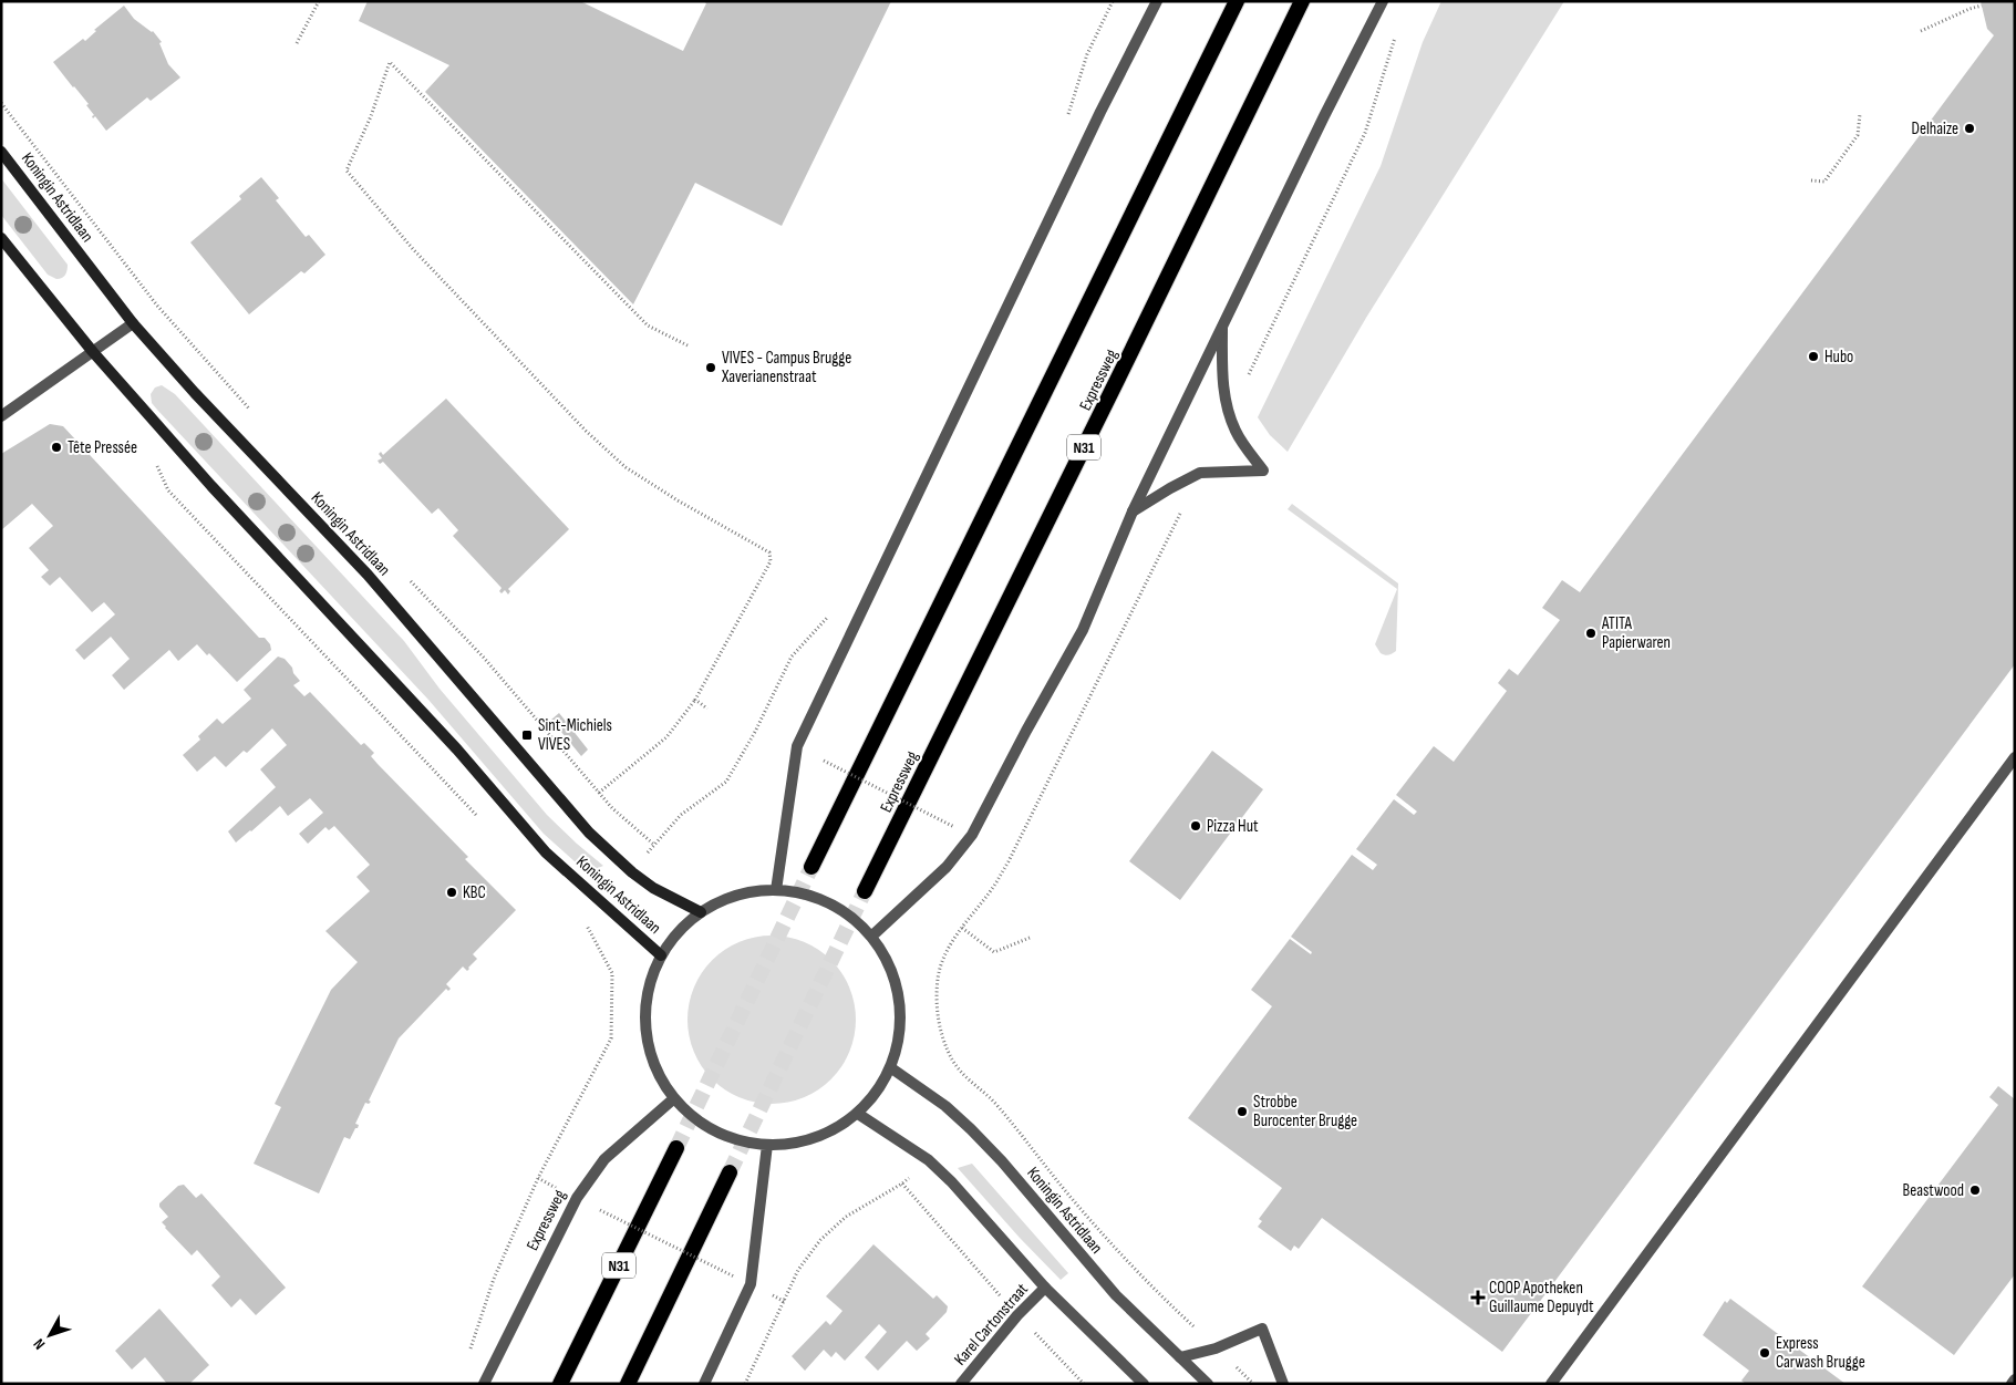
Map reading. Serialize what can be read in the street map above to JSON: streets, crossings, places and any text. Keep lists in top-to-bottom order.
{
  "streets": {
    "highway": ["Expressweg", "N31"],
    "main road": ["Koningin Astridlaan"],
    "street": ["Karel Cartonstraat"]
  },
  "places": {
    "other": [
      "Delhaize",
      "Hubo",
      "VIVES - Campus Brugge Xaverianenstraat",
      "Tête Pressée",
      "ATITA Papierwaren",
      "Pizza Hut",
      "KBC",
      "Strobbe Burocenter Brugge",
      "Beastwood",
      "Express Carwash Brugge"
    ],
    "transit": ["Sint-Michiels VIVES"],
    "health": ["COOP Apotheken Guillaume Depuydt"]
  },
  "north": "bottom left"
}
